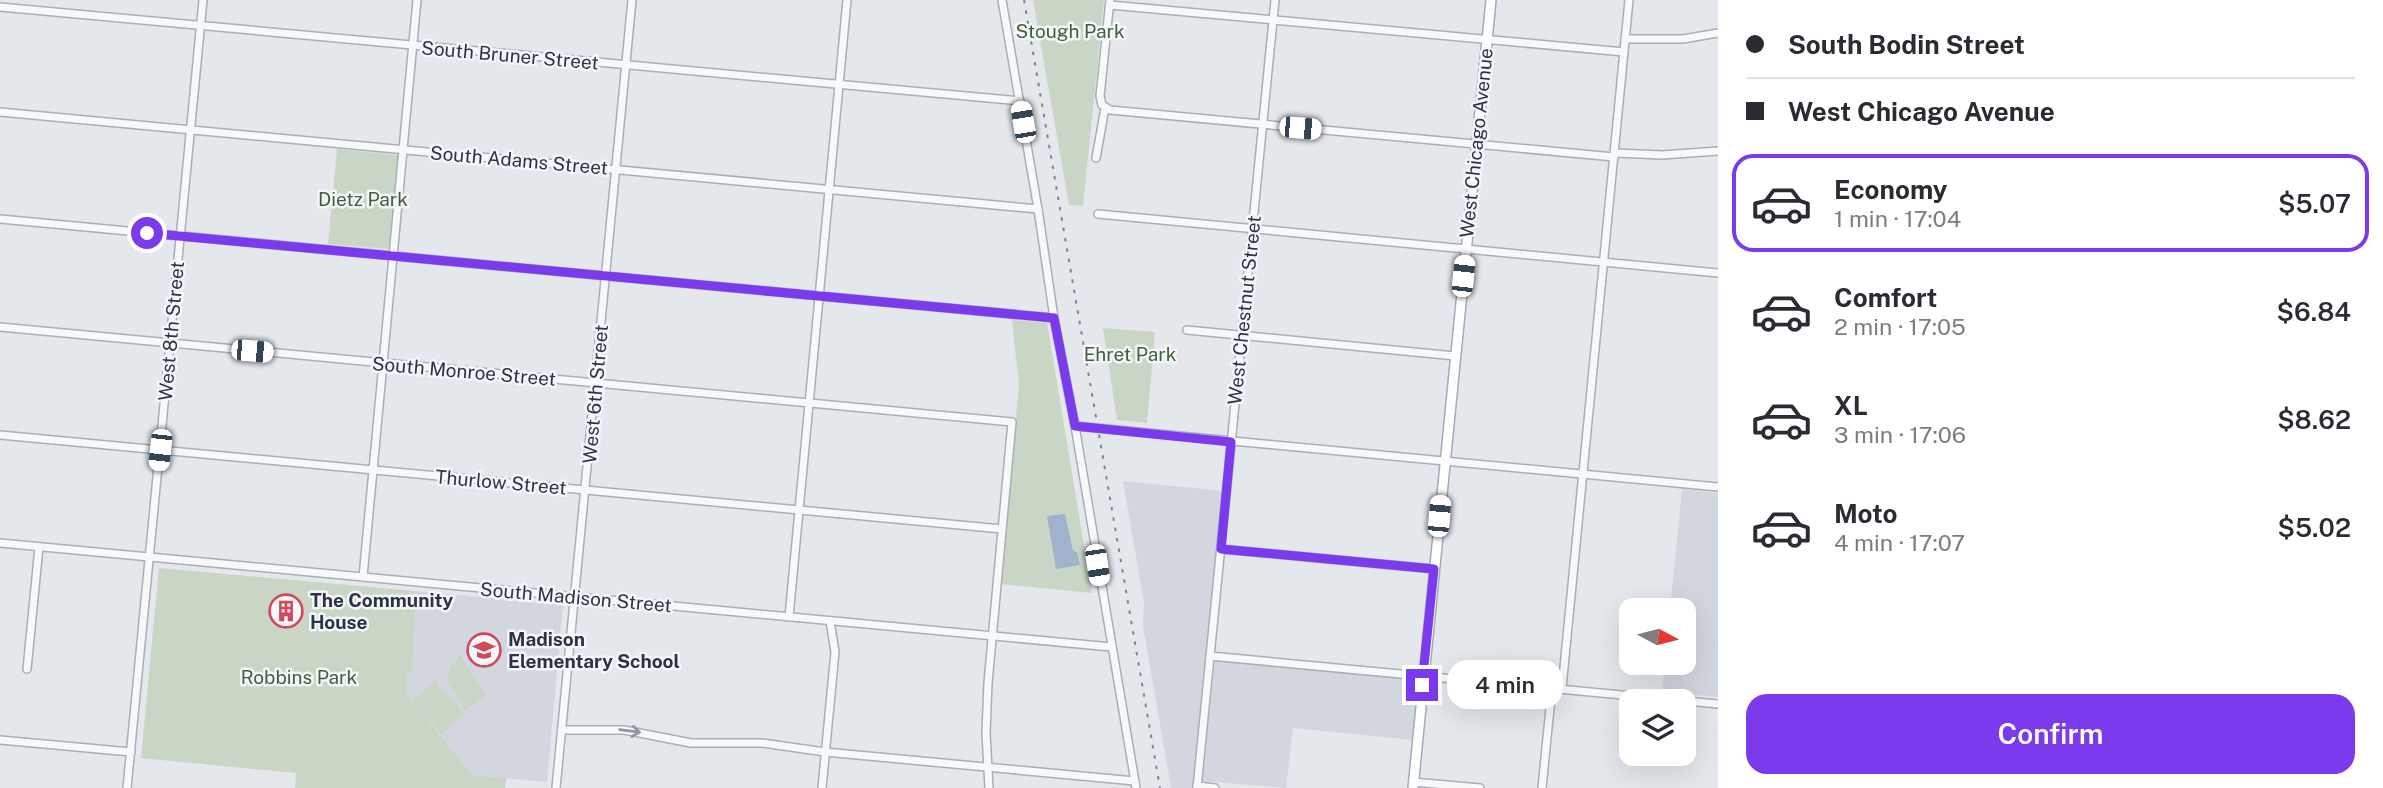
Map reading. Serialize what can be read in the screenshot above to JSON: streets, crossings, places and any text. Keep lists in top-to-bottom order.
{
  "streets": {
    "main road": ["West Chicago Avenue"],
    "street": [
      "South Bruner Street",
      "South Adams Street",
      "West Chestnut Street",
      "West 8th Street",
      "South Monroe Street",
      "West 6th Street",
      "Thurlow Street",
      "South Madison Street"
    ]
  },
  "crossings": [
    ["South Bruner Street", "West 8th Street"],
    ["South Bruner Street", "West 6th Street"],
    ["South Adams Street", "West 8th Street"],
    ["South Adams Street", "West 6th Street"],
    ["West 8th Street", "South Monroe Street"],
    ["West 8th Street", "Thurlow Street"],
    ["West 8th Street", "South Madison Street"],
    ["South Monroe Street", "West 6th Street"],
    ["South Monroe Street", "Thurlow Street"],
    ["West 6th Street", "Thurlow Street"],
    ["West 6th Street", "South Madison Street"]
  ],
  "parks": [
    "Stough Park",
    "Dietz Park",
    "Ehret Park",
    "Robbins Park"
  ],
  "places": {
    "building": ["The Community House"],
    "school or university": ["Madison Elementary School"]
  },
  "north": "right",
  "page": {
    "banner": ["South Bodin Street", "West Chicago Avenue"],
    "list": [
      {
        "name": "Economy",
        "note": "1 min · 17:04",
        "value": "$5.07"
      },
      {
        "name": "Comfort",
        "note": "2 min · 17:05",
        "value": "$6.84"
      },
      {
        "name": "XL",
        "note": "3 min · 17:06",
        "value": "$8.62"
      },
      {
        "name": "Moto",
        "note": "4 min · 17:07",
        "value": "$5.02"
      }
    ],
    "bubble": "4 min",
    "buttons": "Confirm"
  }
}
